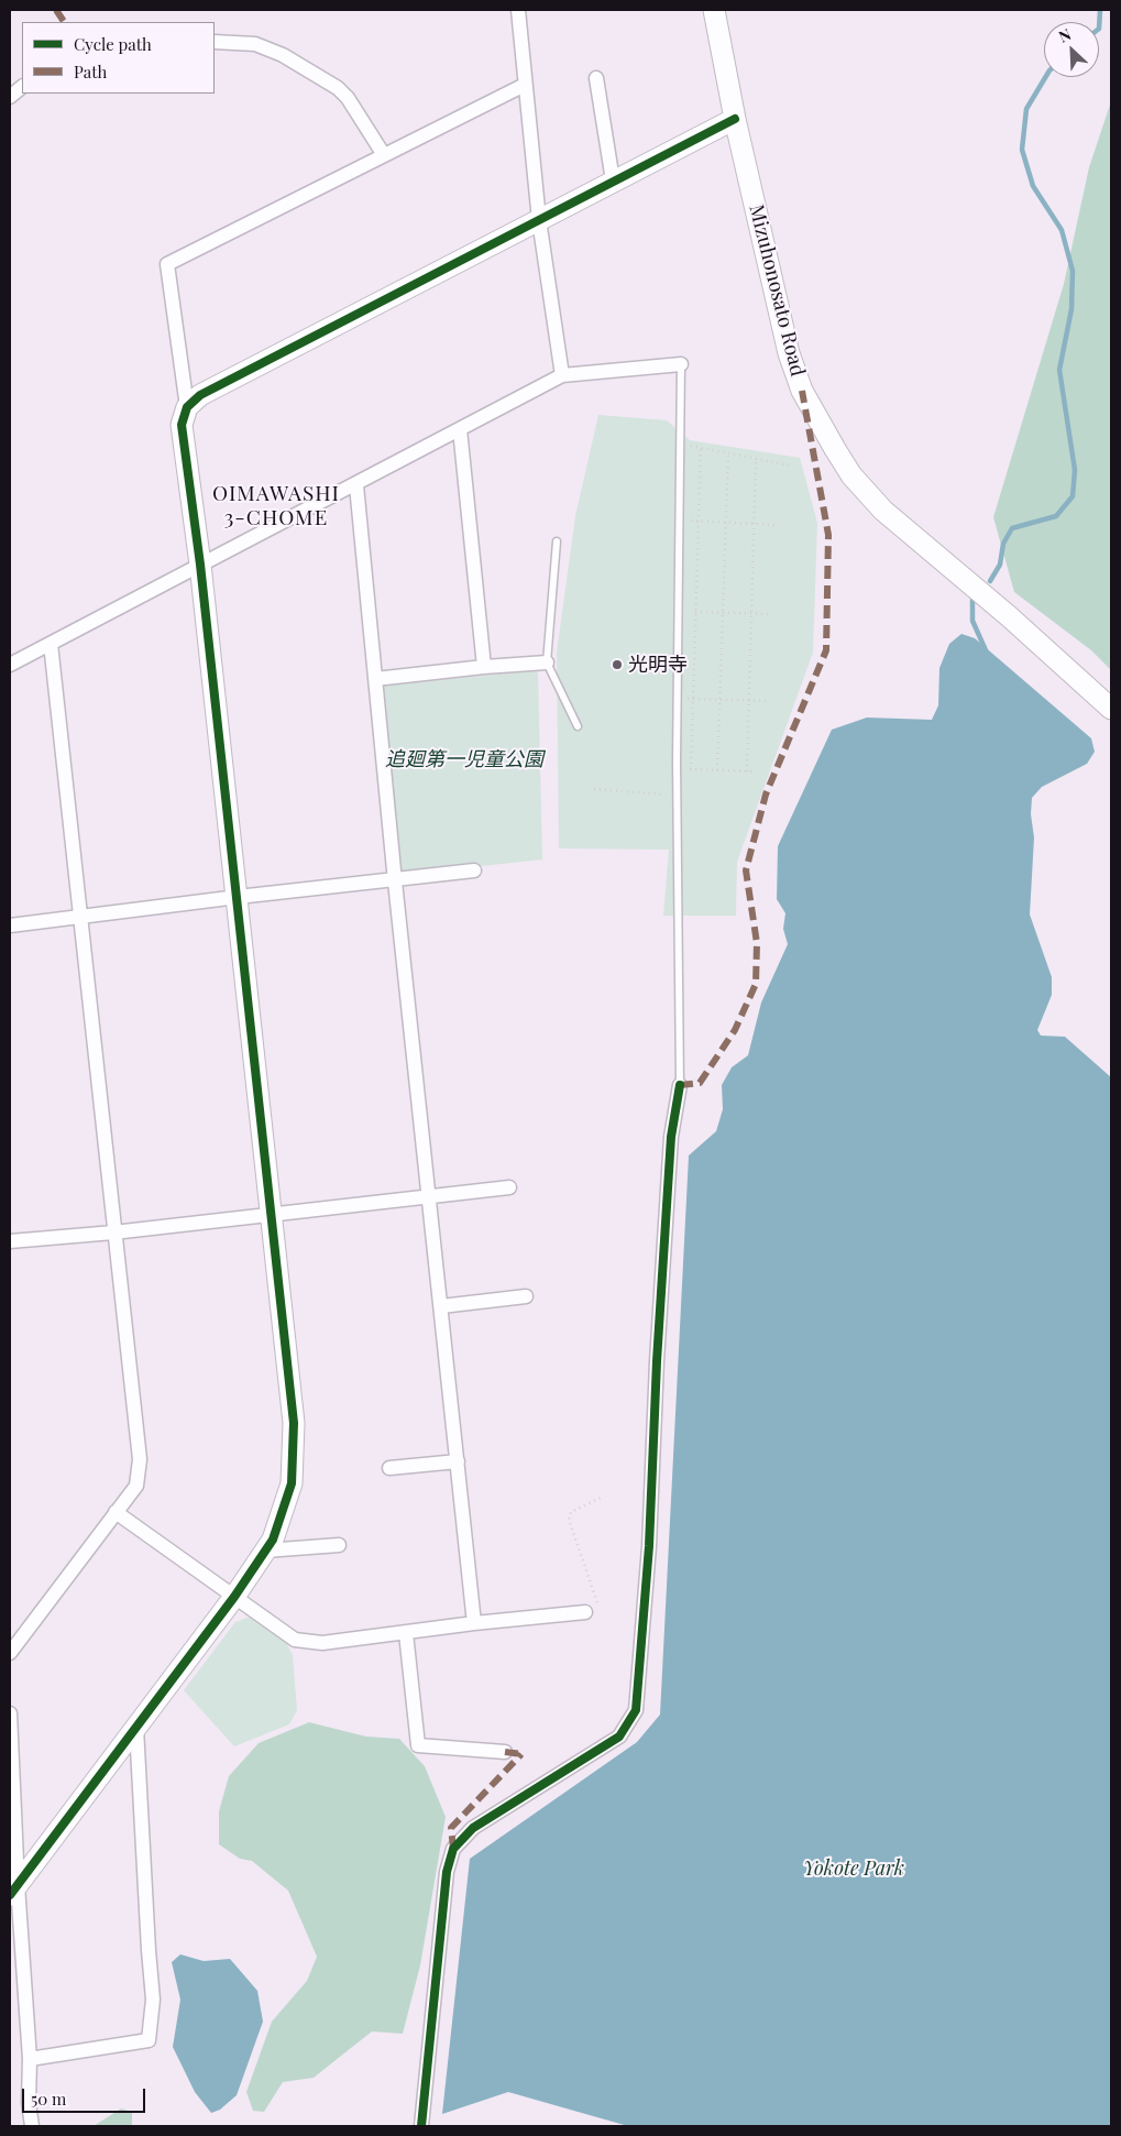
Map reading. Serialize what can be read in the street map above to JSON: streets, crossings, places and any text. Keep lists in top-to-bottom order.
{
  "streets": {
    "street": ["Mizuhonosato Road"]
  },
  "districts": ["OIMAWASHI 3-CHOME"],
  "parks": ["追廻第一児童公園", "Yokote Park"],
  "places": ["光明寺"],
  "legend": ["Cycle path", "Path"],
  "scale_bar": "50 m",
  "north": "top left"
}
